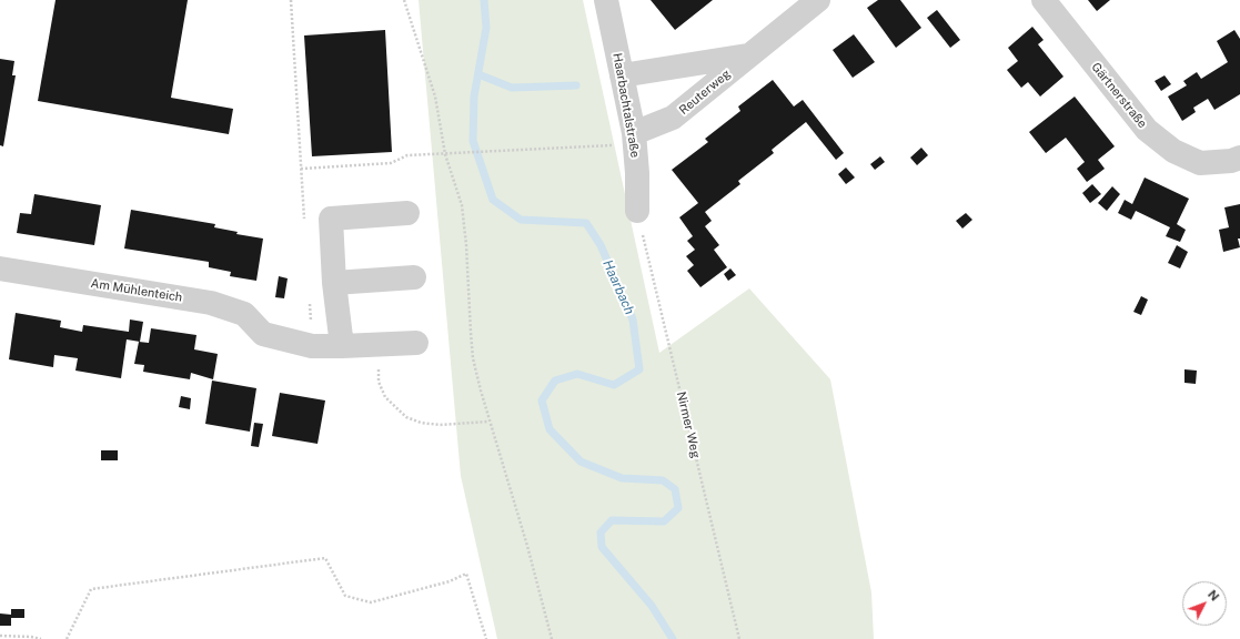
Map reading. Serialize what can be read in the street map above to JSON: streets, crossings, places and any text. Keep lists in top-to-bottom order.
{
  "streets": {
    "street": [
      "Reuterweg",
      "Gärtnerstraße",
      "Haarbachtalstraße",
      "Am Mühlenteich"
    ],
    "path": ["Nirmer Weg"]
  },
  "crossings": [
    ["Reuterweg", "Haarbachtalstraße"],
    ["Haarbachtalstraße", "Nirmer Weg"]
  ],
  "water": ["Haarbach"],
  "north": "top right"
}
